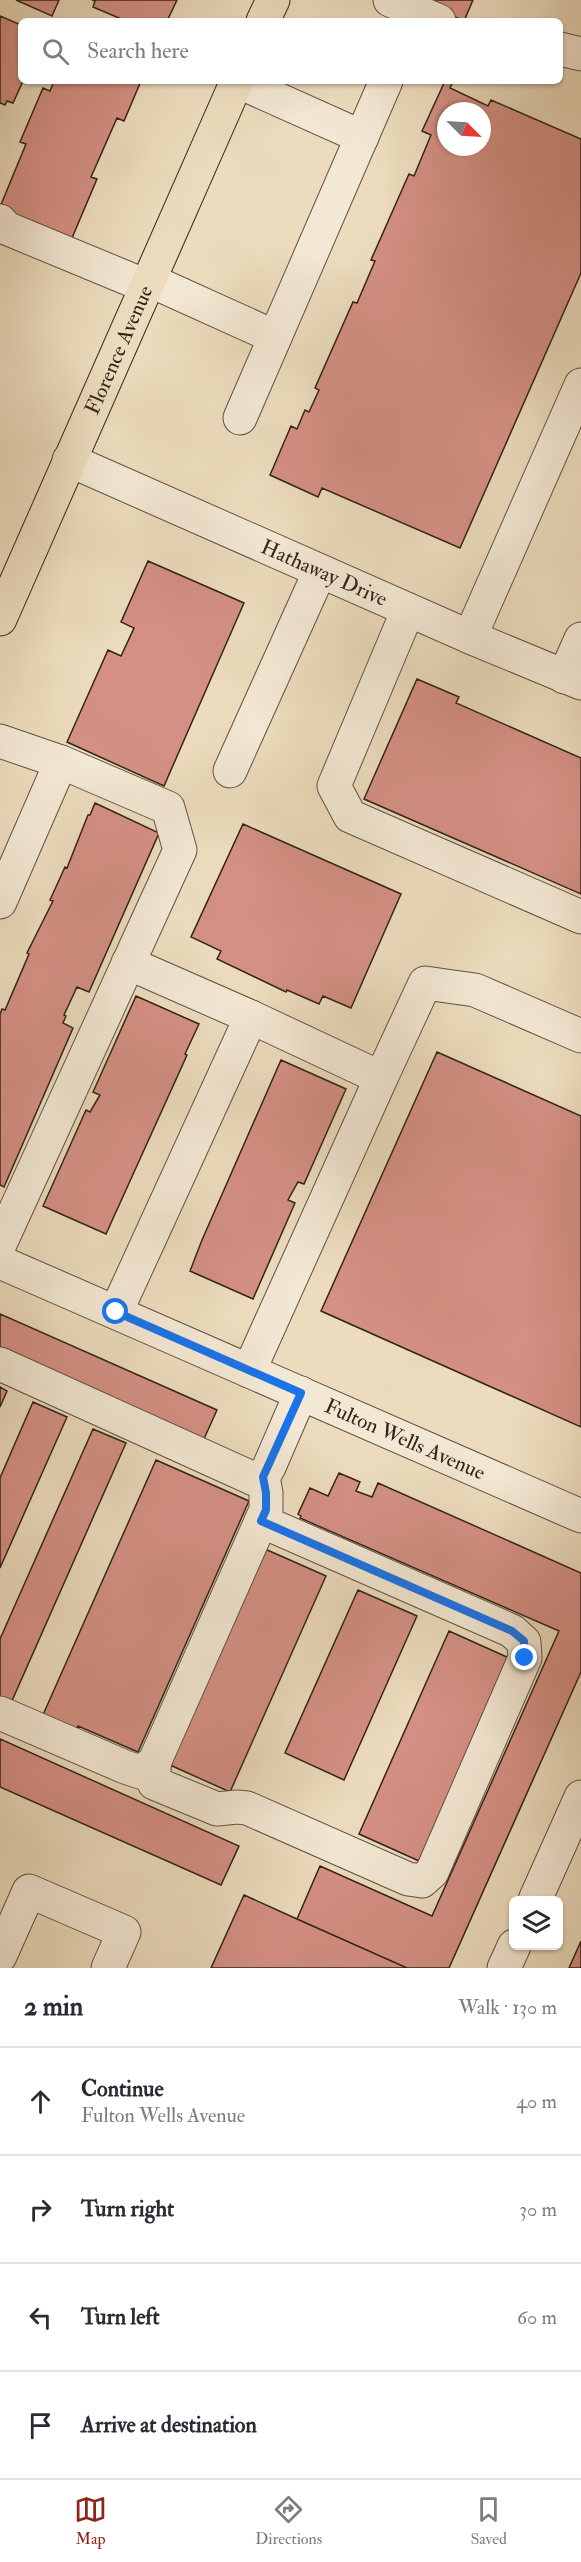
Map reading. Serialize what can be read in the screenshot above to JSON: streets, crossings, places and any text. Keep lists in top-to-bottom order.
{
  "streets": {
    "main road": ["Florence Avenue"],
    "street": ["Hathaway Drive", "Fulton Wells Avenue"]
  },
  "crossings": [
    ["Florence Avenue", "Hathaway Drive"]
  ],
  "north": "bottom right",
  "page": {
    "search": "Search here",
    "heading": ["2 min", "Walk · 130 m"],
    "list": [
      ["Continue", "Fulton Wells Avenue", "40 m"],
      ["Turn right", "30 m"],
      ["Turn left", "60 m"],
      "Arrive at destination"
    ],
    "nav": ["Map", "Directions", "Saved"]
  }
}
